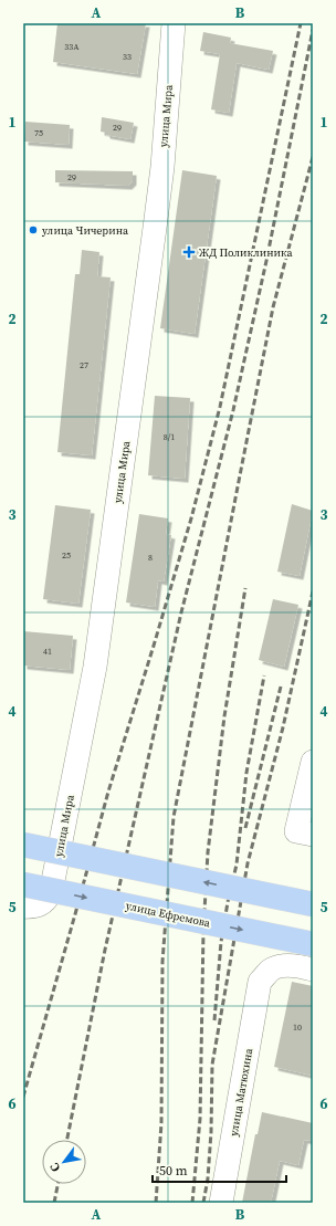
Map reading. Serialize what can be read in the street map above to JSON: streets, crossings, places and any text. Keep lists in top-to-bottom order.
{
  "streets": {
    "main road": ["улица Ефремова"],
    "street": ["улица Мира", "улица Матюхина"]
  },
  "places": {
    "other": ["улица Чичерина"],
    "health": ["ЖД Поликлиника"]
  },
  "house_numbers": [
    "33А",
    "33",
    "29",
    "75",
    "29",
    "27",
    "8/1",
    "25",
    "8",
    "41",
    "10"
  ],
  "scale_bar": "50 m",
  "north": "bottom left",
  "grid": {
    "columns": ["A", "B"],
    "rows": [
      "1",
      "2",
      "3",
      "4",
      "5",
      "6"
    ]
  }
}
